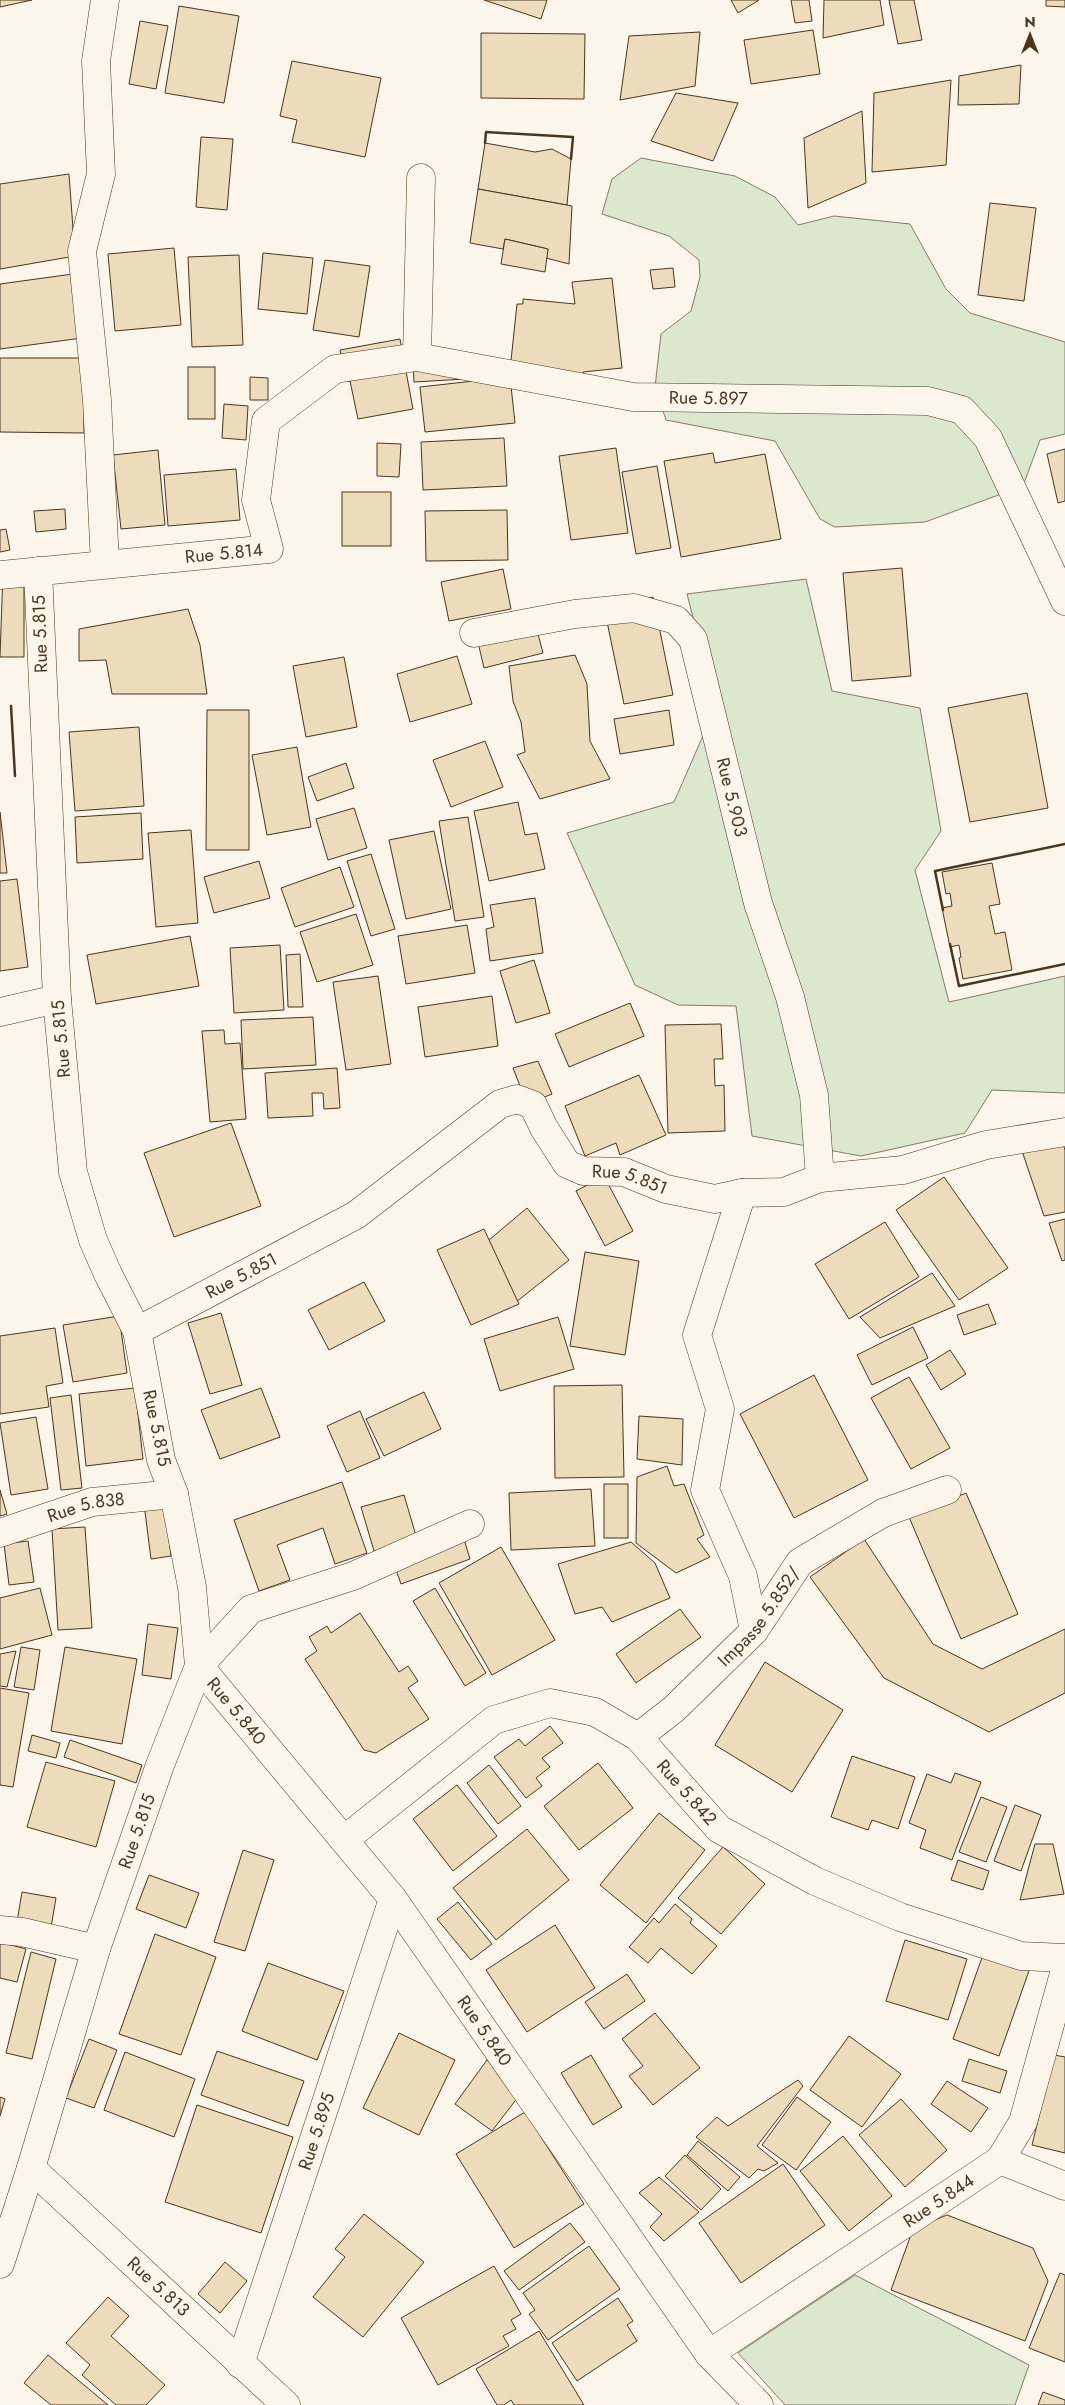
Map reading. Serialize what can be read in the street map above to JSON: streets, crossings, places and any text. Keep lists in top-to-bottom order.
{
  "streets": {
    "street": [
      "Rue 5.897",
      "Rue 5.814",
      "Rue 5.815",
      "Rue 5.903",
      "Rue 5.851",
      "Rue 5.838",
      "Impasse 5.852/",
      "Rue 5.840",
      "Rue 5.842",
      "Rue 5.895",
      "Rue 5.844",
      "Rue 5.813"
    ]
  },
  "crossings": [
    ["Rue 5.897", "Rue 5.814"],
    ["Rue 5.814", "Rue 5.815"],
    ["Rue 5.815", "Rue 5.851"],
    ["Rue 5.815", "Rue 5.838"],
    ["Rue 5.815", "Rue 5.840"],
    ["Rue 5.815", "Rue 5.813"],
    ["Rue 5.903", "Rue 5.851"],
    ["Impasse 5.852/", "Rue 5.842"],
    ["Rue 5.840", "Rue 5.842"],
    ["Rue 5.840", "Rue 5.895"],
    ["Rue 5.840", "Rue 5.844"],
    ["Rue 5.895", "Rue 5.813"]
  ],
  "north": "top"
}
